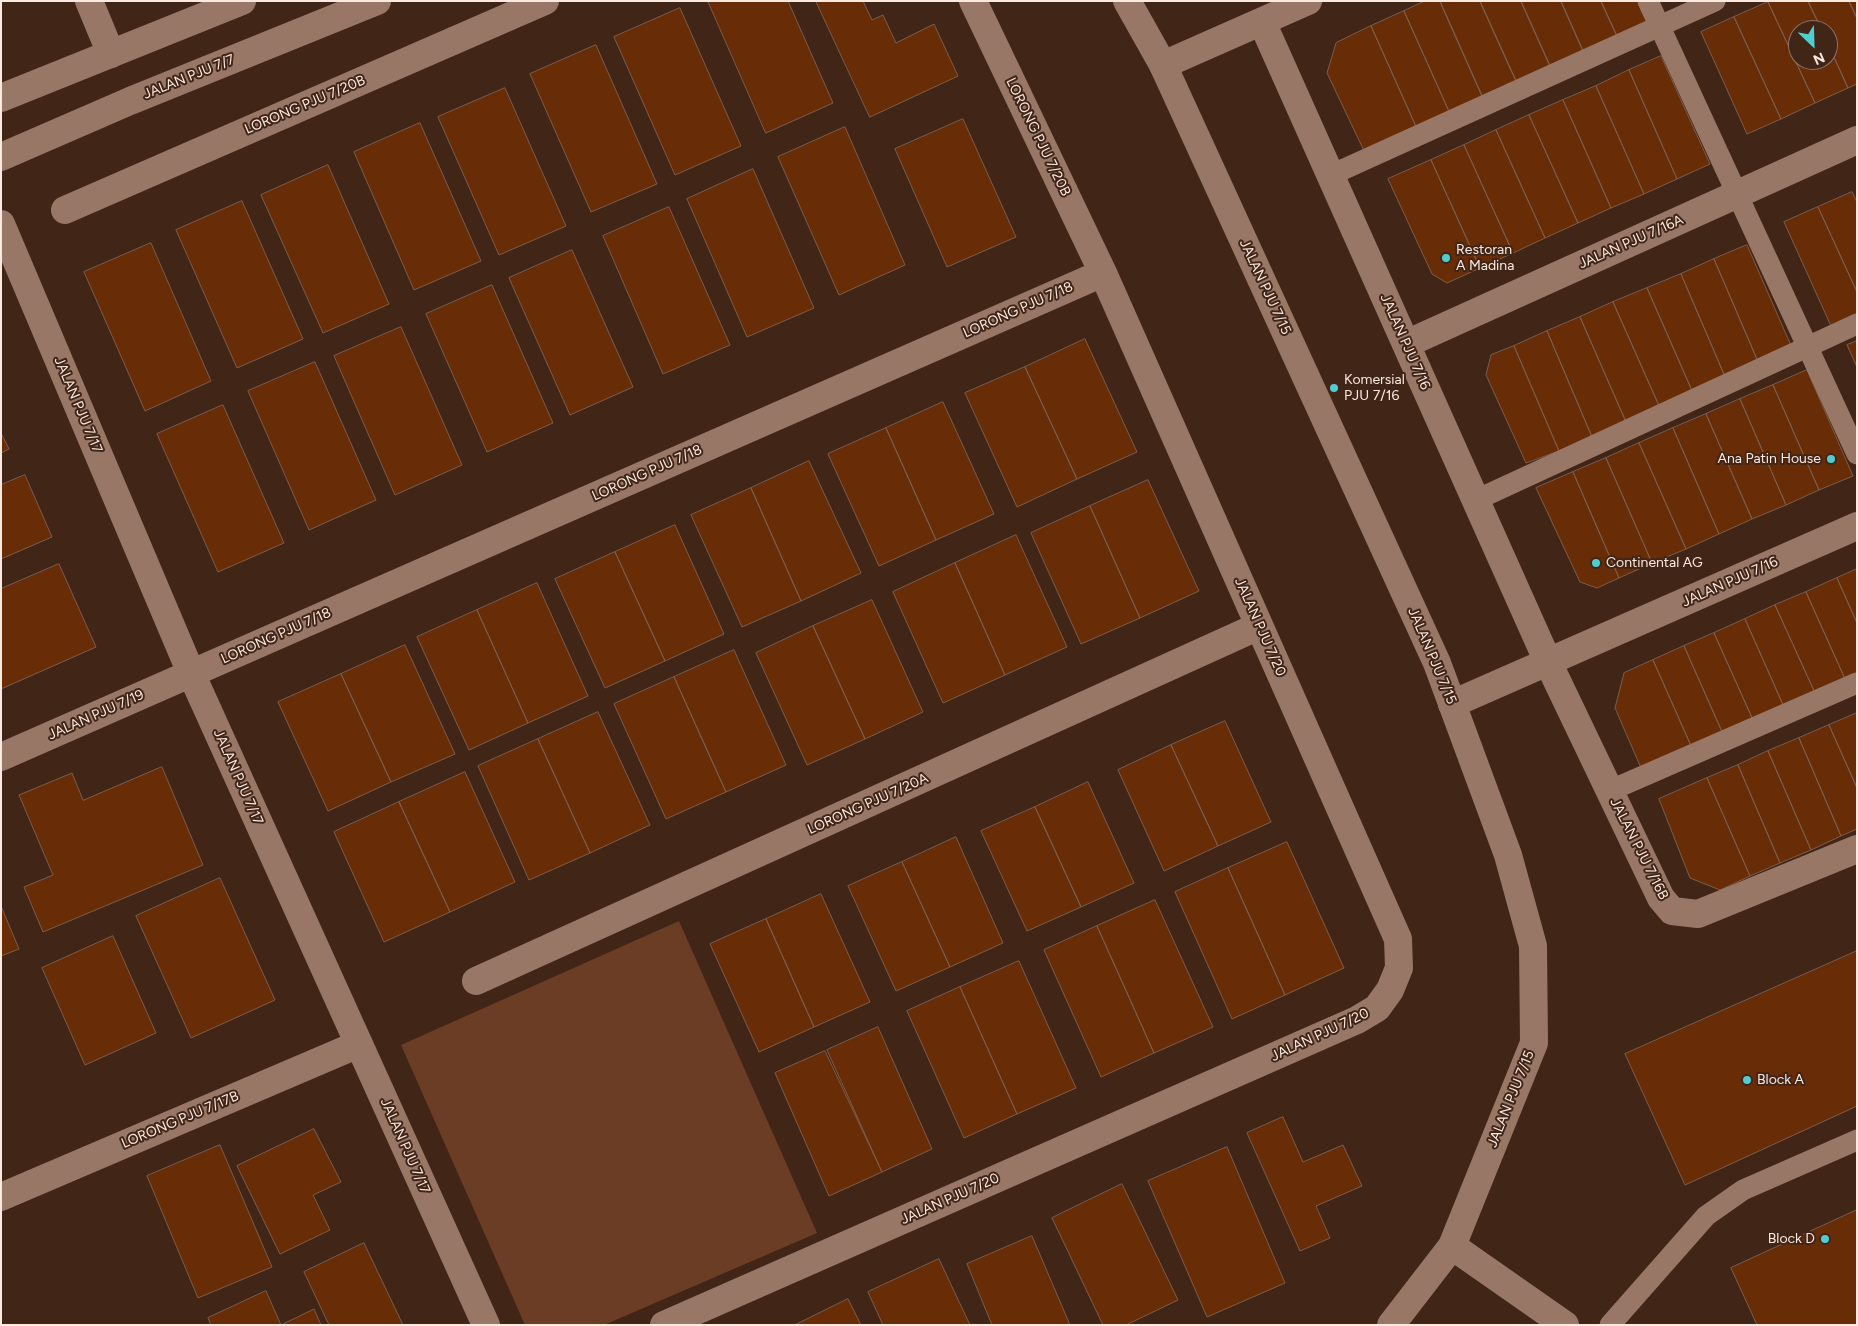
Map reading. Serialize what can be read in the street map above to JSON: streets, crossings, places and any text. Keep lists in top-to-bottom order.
{
  "streets": {
    "street": [
      "JALAN PJU 7/7",
      "LORONG PJU 7/20B",
      "JALAN PJU 7/16A",
      "JALAN PJU 7/15",
      "LORONG PJU 7/18",
      "JALAN PJU 7/16",
      "JALAN PJU 7/17",
      "JALAN PJU 7/20",
      "JALAN PJU 7/19",
      "LORONG PJU 7/20A",
      "JALAN PJU 7/16B",
      "LORONG PJU 7/17B"
    ]
  },
  "crossings": [
    ["LORONG PJU 7/20B", "LORONG PJU 7/18"],
    ["LORONG PJU 7/20B", "JALAN PJU 7/20"],
    ["JALAN PJU 7/16A", "JALAN PJU 7/16"],
    ["JALAN PJU 7/15", "JALAN PJU 7/16"],
    ["LORONG PJU 7/18", "JALAN PJU 7/17"],
    ["LORONG PJU 7/18", "JALAN PJU 7/20"],
    ["LORONG PJU 7/18", "JALAN PJU 7/19"],
    ["JALAN PJU 7/16", "JALAN PJU 7/16B"],
    ["JALAN PJU 7/17", "JALAN PJU 7/19"],
    ["JALAN PJU 7/17", "LORONG PJU 7/17B"],
    ["JALAN PJU 7/20", "LORONG PJU 7/20A"]
  ],
  "places": [
    "Restoran A Madina",
    "Komersial PJU 7/16",
    "Ana Patin House",
    "Continental AG",
    "Block A",
    "Block D"
  ],
  "north": "bottom right"
}
